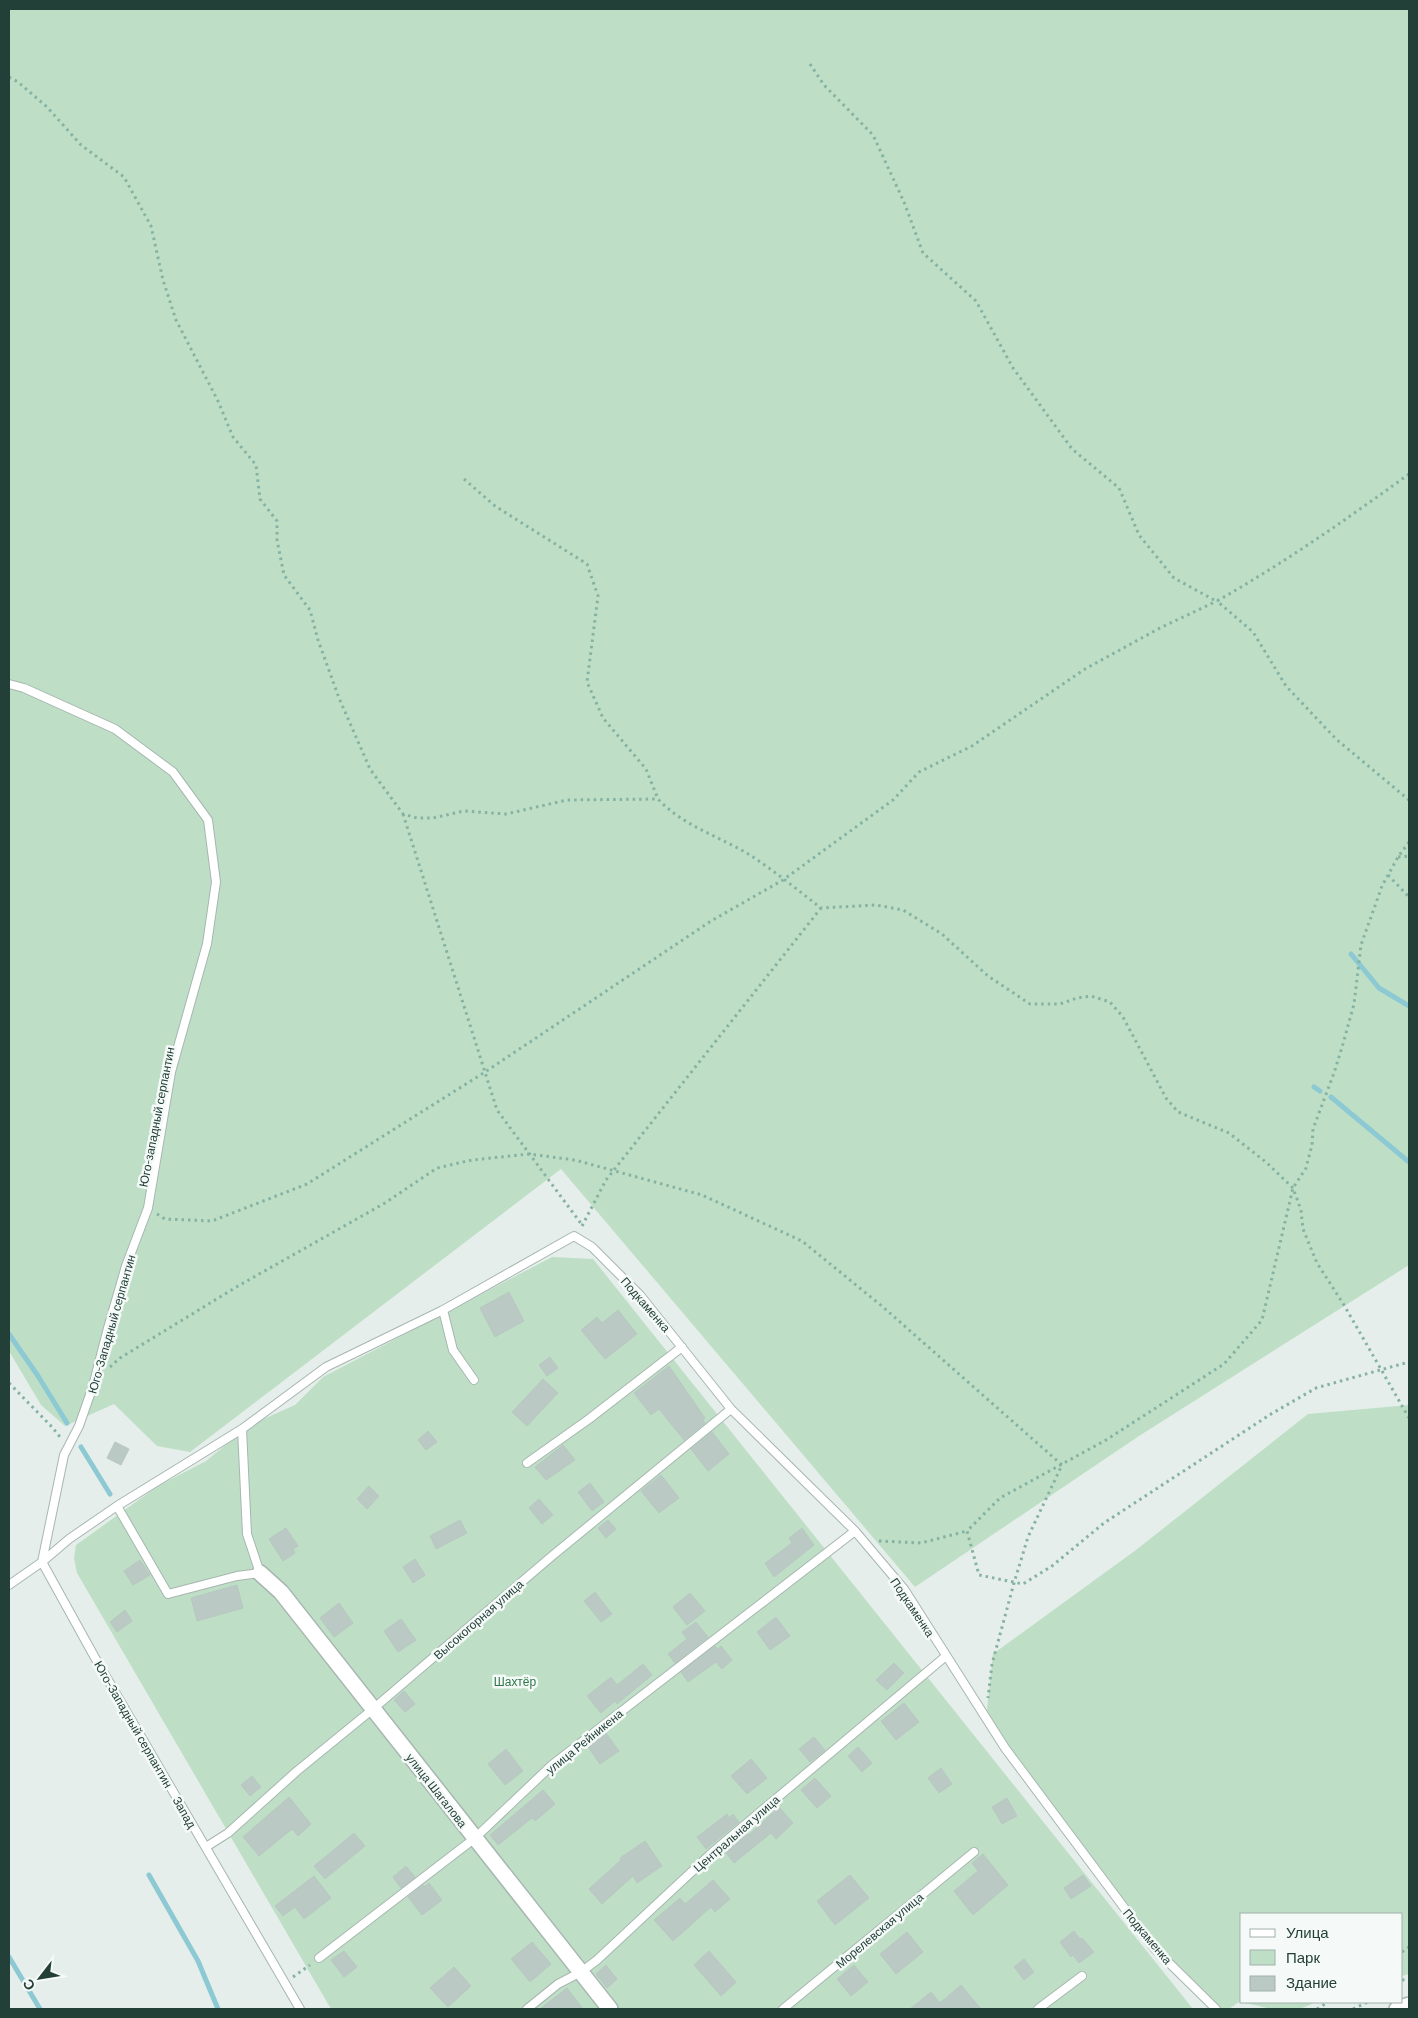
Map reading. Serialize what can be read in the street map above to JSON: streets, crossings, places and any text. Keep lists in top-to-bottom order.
{
  "streets": {
    "street": ["улица Шагалова"],
    "lane": [
      "Подкаменка",
      "Юго-Западный серпантин",
      "Высокогорная улица",
      "улица Рейникена",
      "Центральная улица",
      "Морелевская улица"
    ]
  },
  "crossings": [
    ["Подкаменка", "Высокогорная улица"],
    ["Подкаменка", "улица Рейникена"],
    ["Подкаменка", "Центральная улица"],
    ["Юго-Западный серпантин", "Высокогорная улица"],
    ["Высокогорная улица", "улица Шагалова"],
    ["улица Рейникена", "улица Шагалова"],
    ["улица Шагалова", "Центральная улица"]
  ],
  "parks": ["Шахтёр"],
  "legend": ["Улица", "Парк", "Здание"],
  "north": "bottom left"
}
